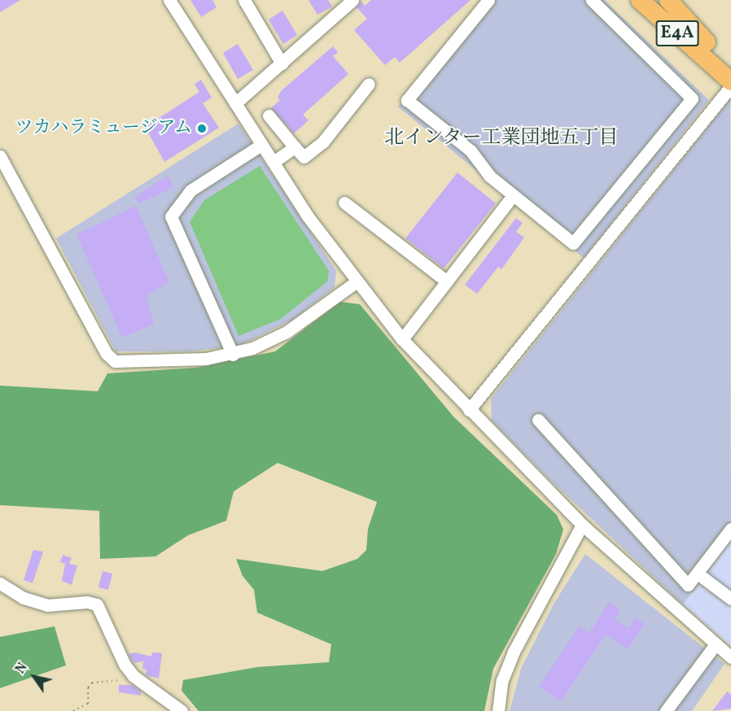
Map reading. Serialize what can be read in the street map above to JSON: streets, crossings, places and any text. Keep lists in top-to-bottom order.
{
  "streets": {
    "highway": ["E4A"]
  },
  "districts": ["北インター工業団地五丁目"],
  "places": ["ツカハラミュージアム"],
  "north": "top left"
}
